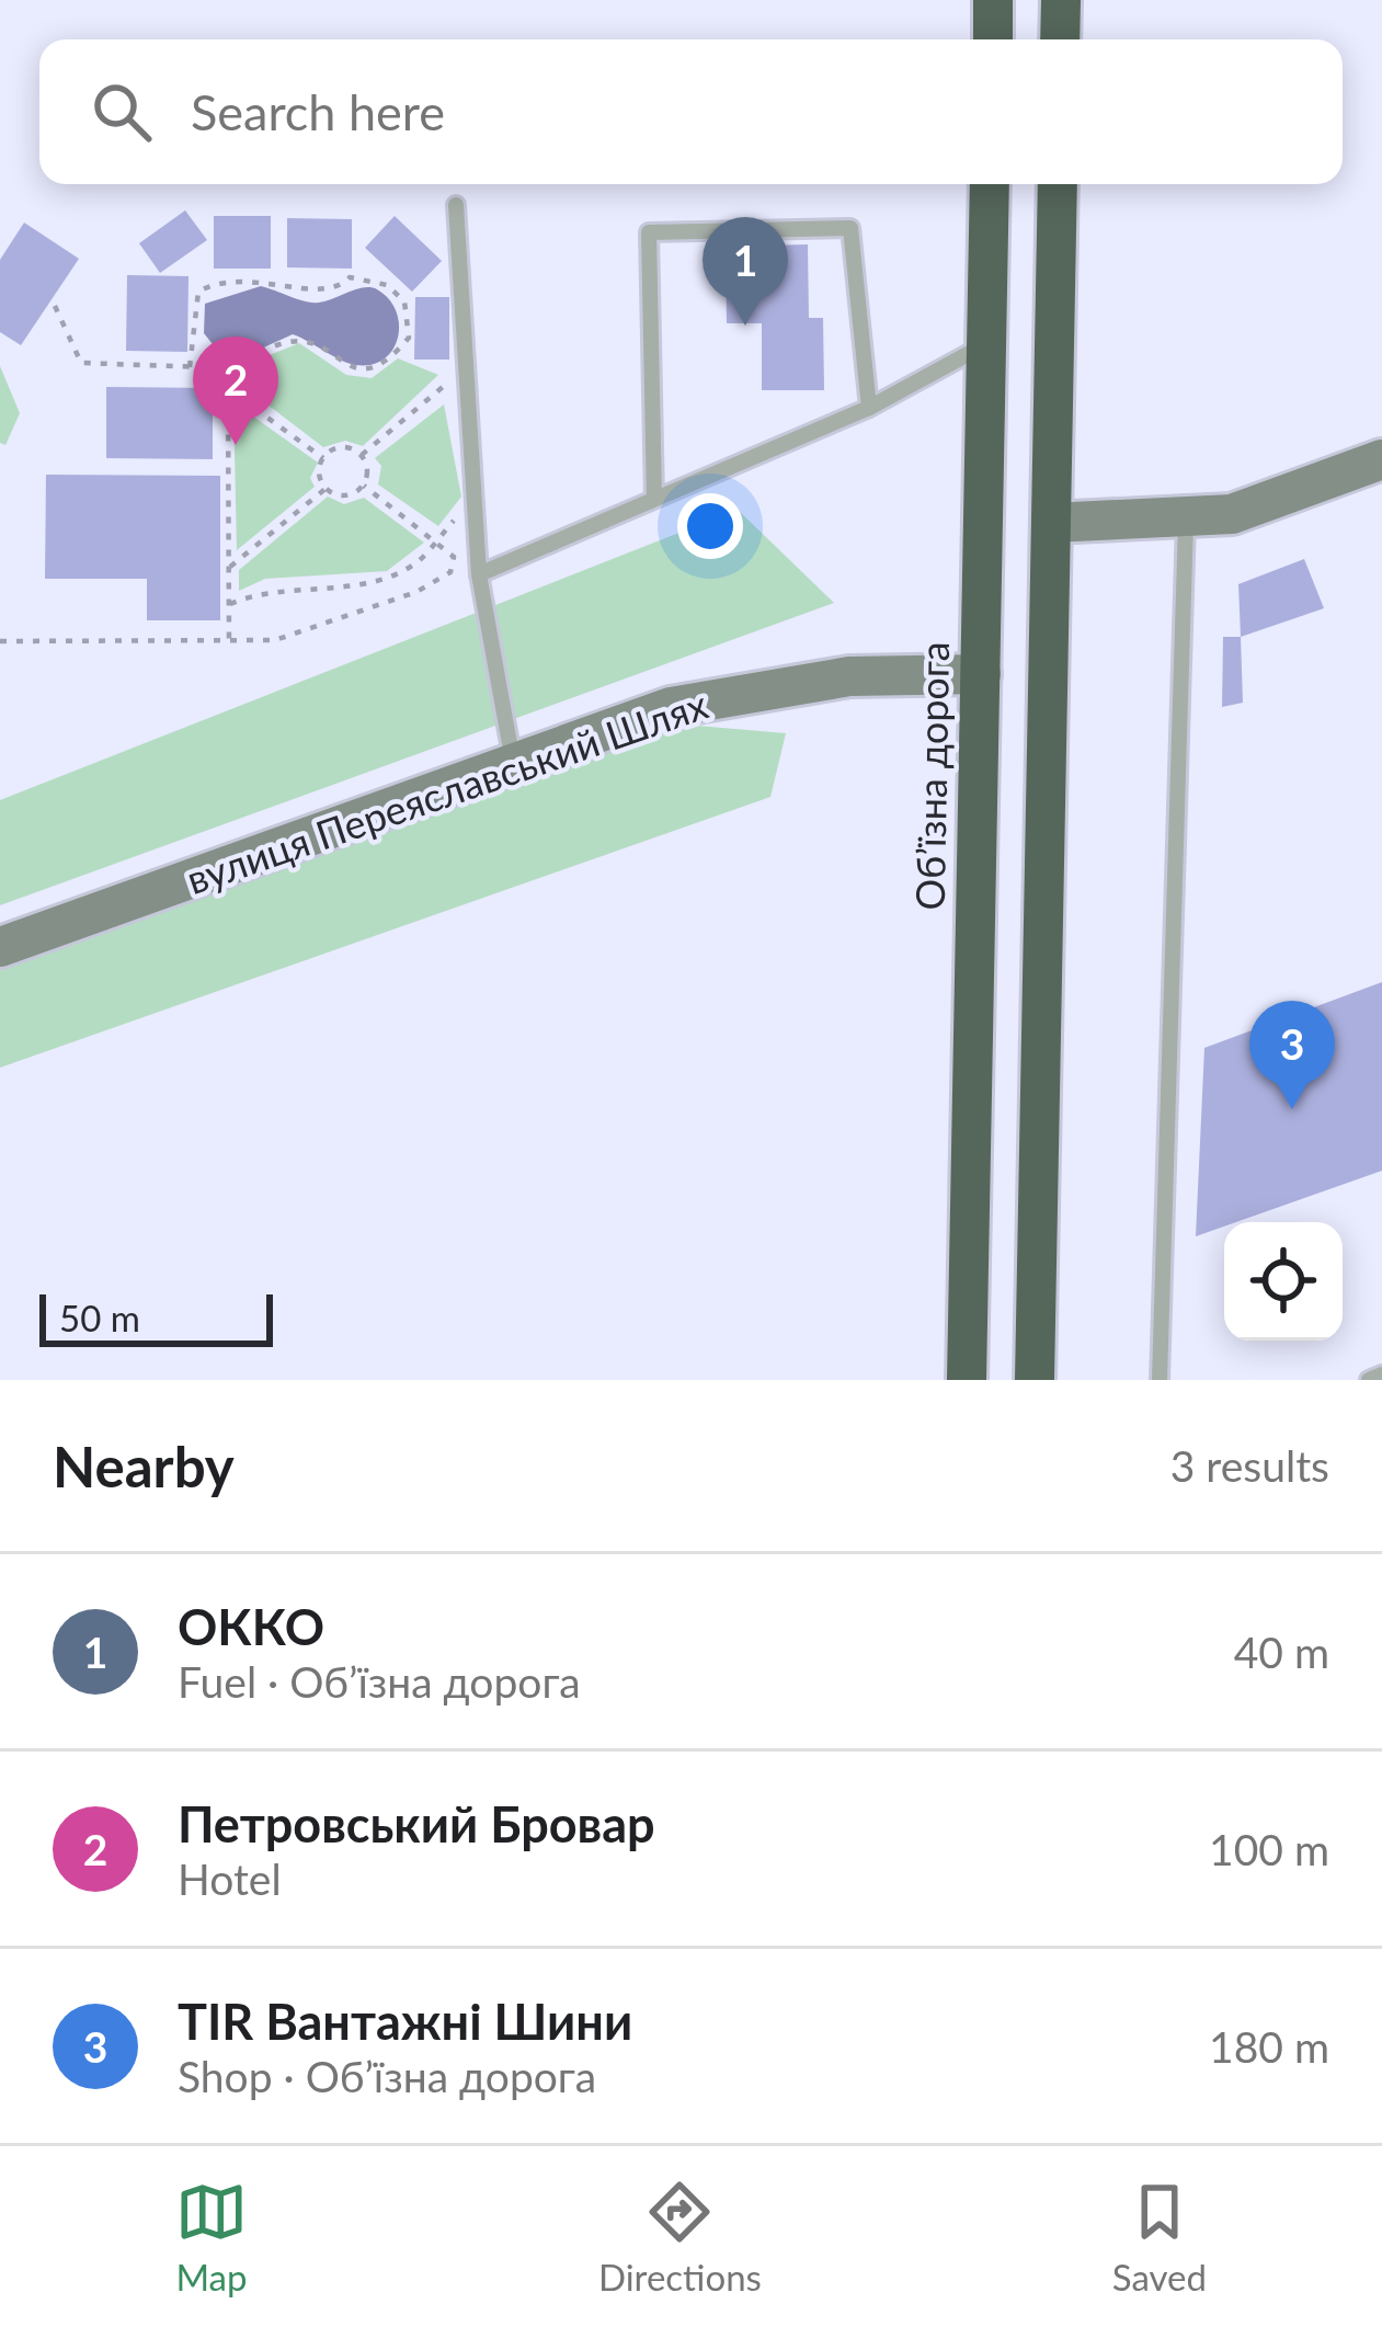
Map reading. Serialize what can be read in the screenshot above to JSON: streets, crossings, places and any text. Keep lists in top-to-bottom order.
{
  "streets": {
    "highway": ["Обʼїзна дорога"],
    "street": ["вулиця Переяславський Шлях"]
  },
  "crossings": [
    ["Обʼїзна дорога", "вулиця Переяславський Шлях"]
  ],
  "scale_bar": "50 m",
  "page": {
    "search": "Search here",
    "pins": ["1", "2", "3"],
    "scale": "50 m",
    "heading": ["Nearby", "3 results"],
    "list": [
      {
        "mark": "1",
        "name": "ОККО",
        "note": "Fuel · Обʼїзна дорога",
        "value": "40 m"
      },
      {
        "mark": "2",
        "name": "Петровський Бровар",
        "note": "Hotel",
        "value": "100 m"
      },
      {
        "mark": "3",
        "name": "TIR Вантажні Шини",
        "note": "Shop · Обʼїзна дорога",
        "value": "180 m"
      }
    ],
    "nav": ["Map", "Directions", "Saved"]
  }
}
